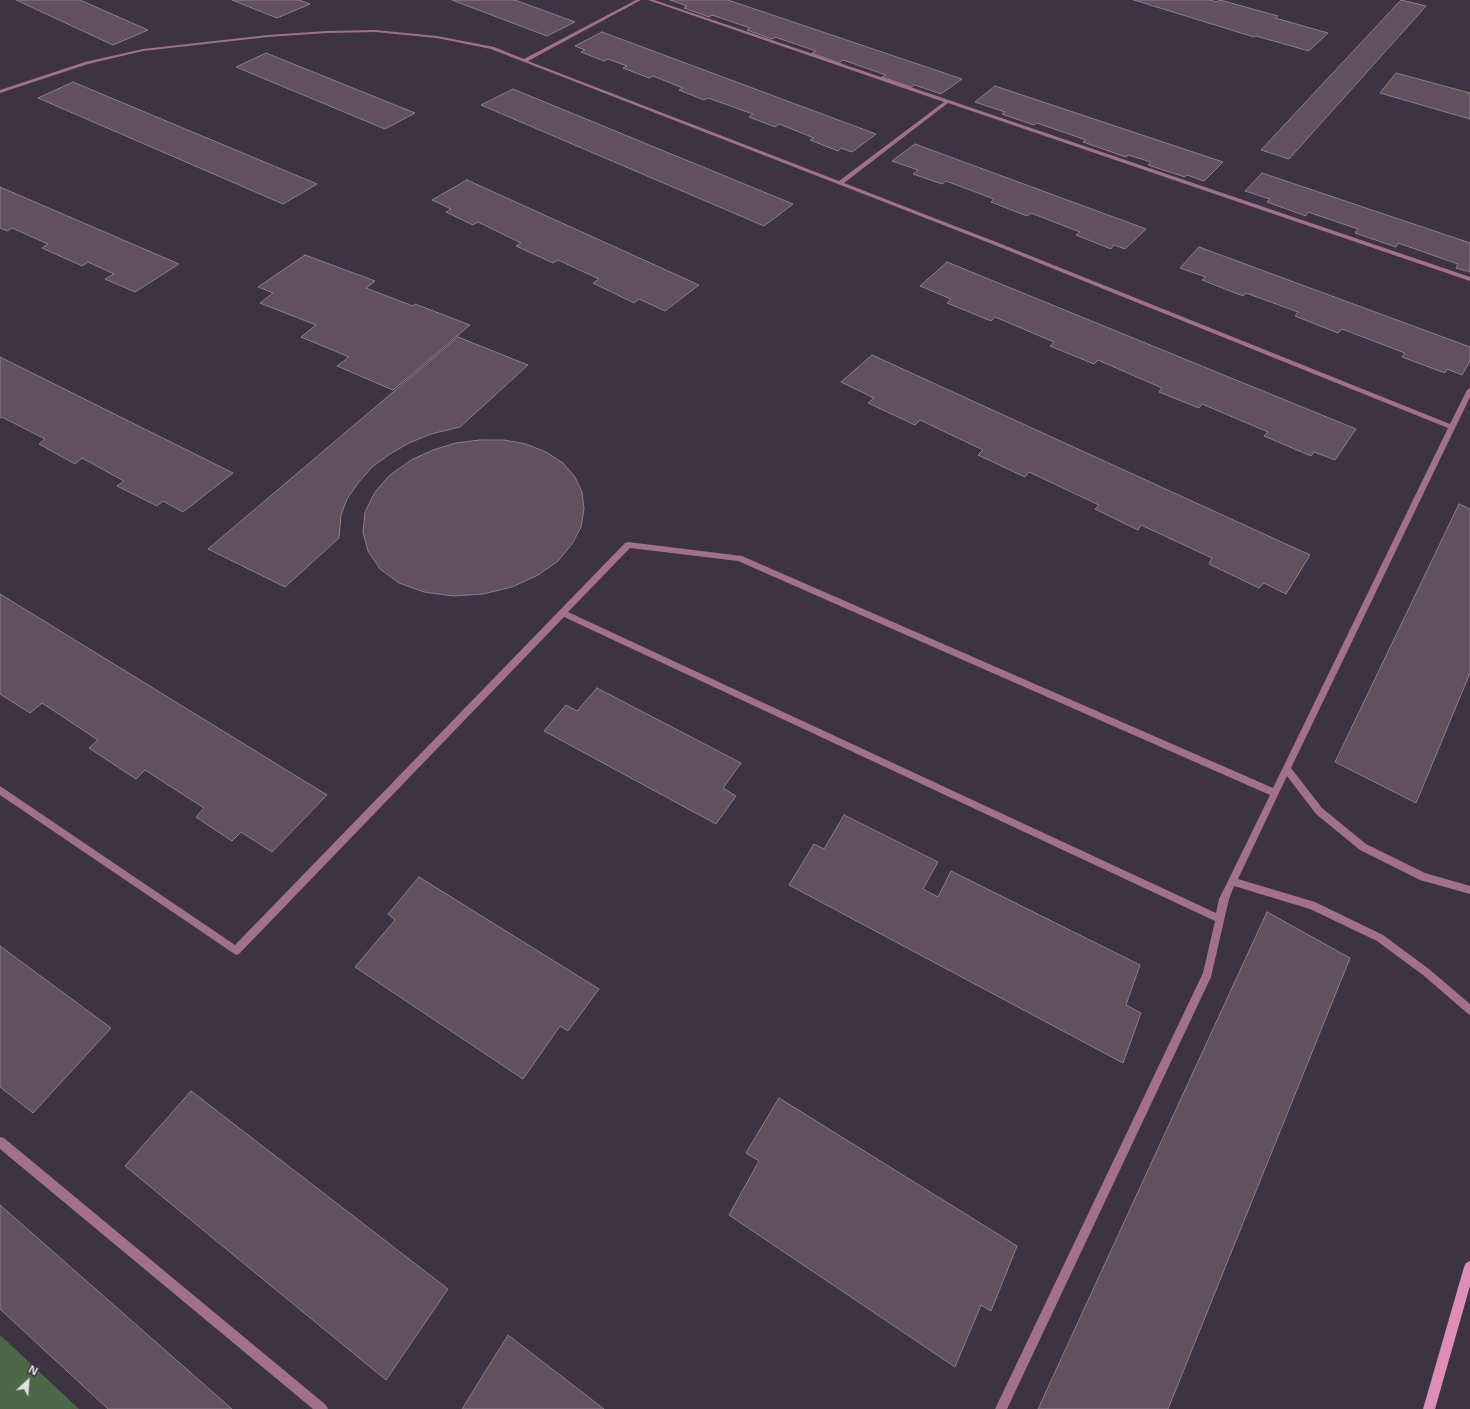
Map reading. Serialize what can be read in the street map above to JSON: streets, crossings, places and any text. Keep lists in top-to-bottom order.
{
  "north": "top right"
}
